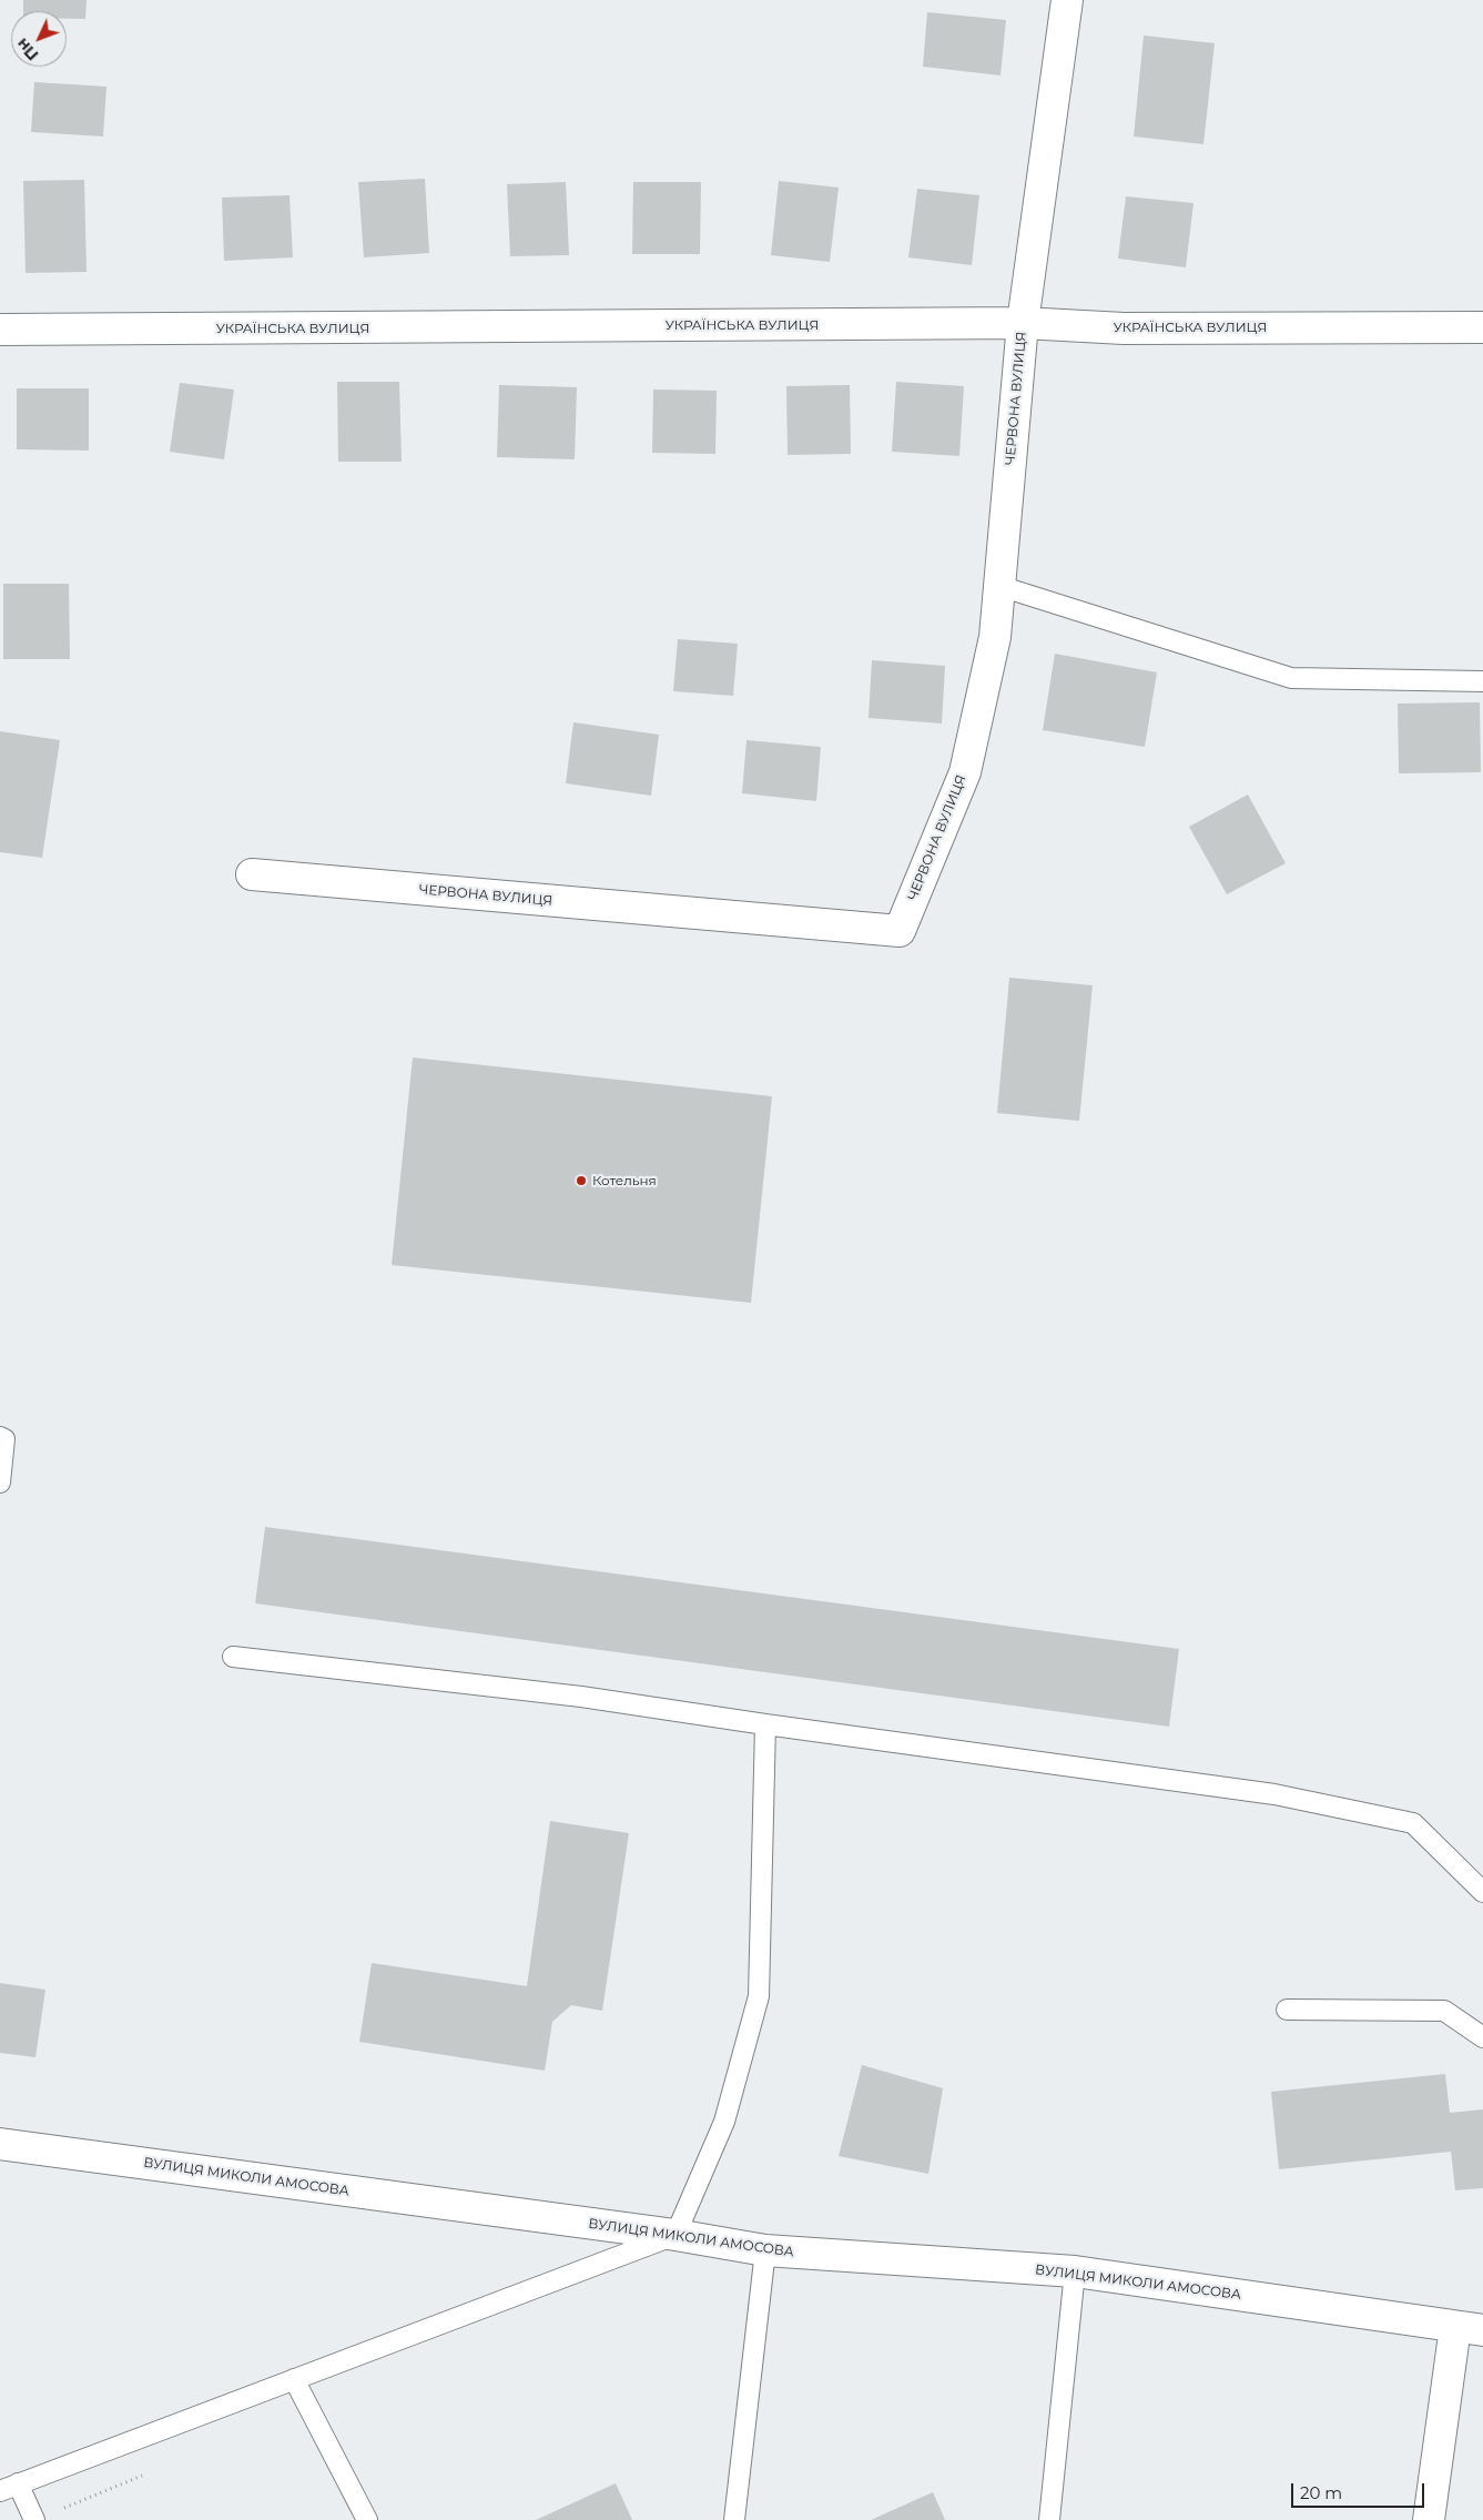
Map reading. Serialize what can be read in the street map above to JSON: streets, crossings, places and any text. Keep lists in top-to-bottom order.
{
  "streets": {
    "street": ["УКРАЇНСЬКА ВУЛИЦЯ", "ЧЕРВОНА ВУЛИЦЯ", "ВУЛИЦЯ МИКОЛИ АМОСОВА"]
  },
  "crossings": [
    ["УКРАЇНСЬКА ВУЛИЦЯ", "ЧЕРВОНА ВУЛИЦЯ"]
  ],
  "places": ["Котельня"],
  "scale_bar": "20 m",
  "north": "bottom left"
}
